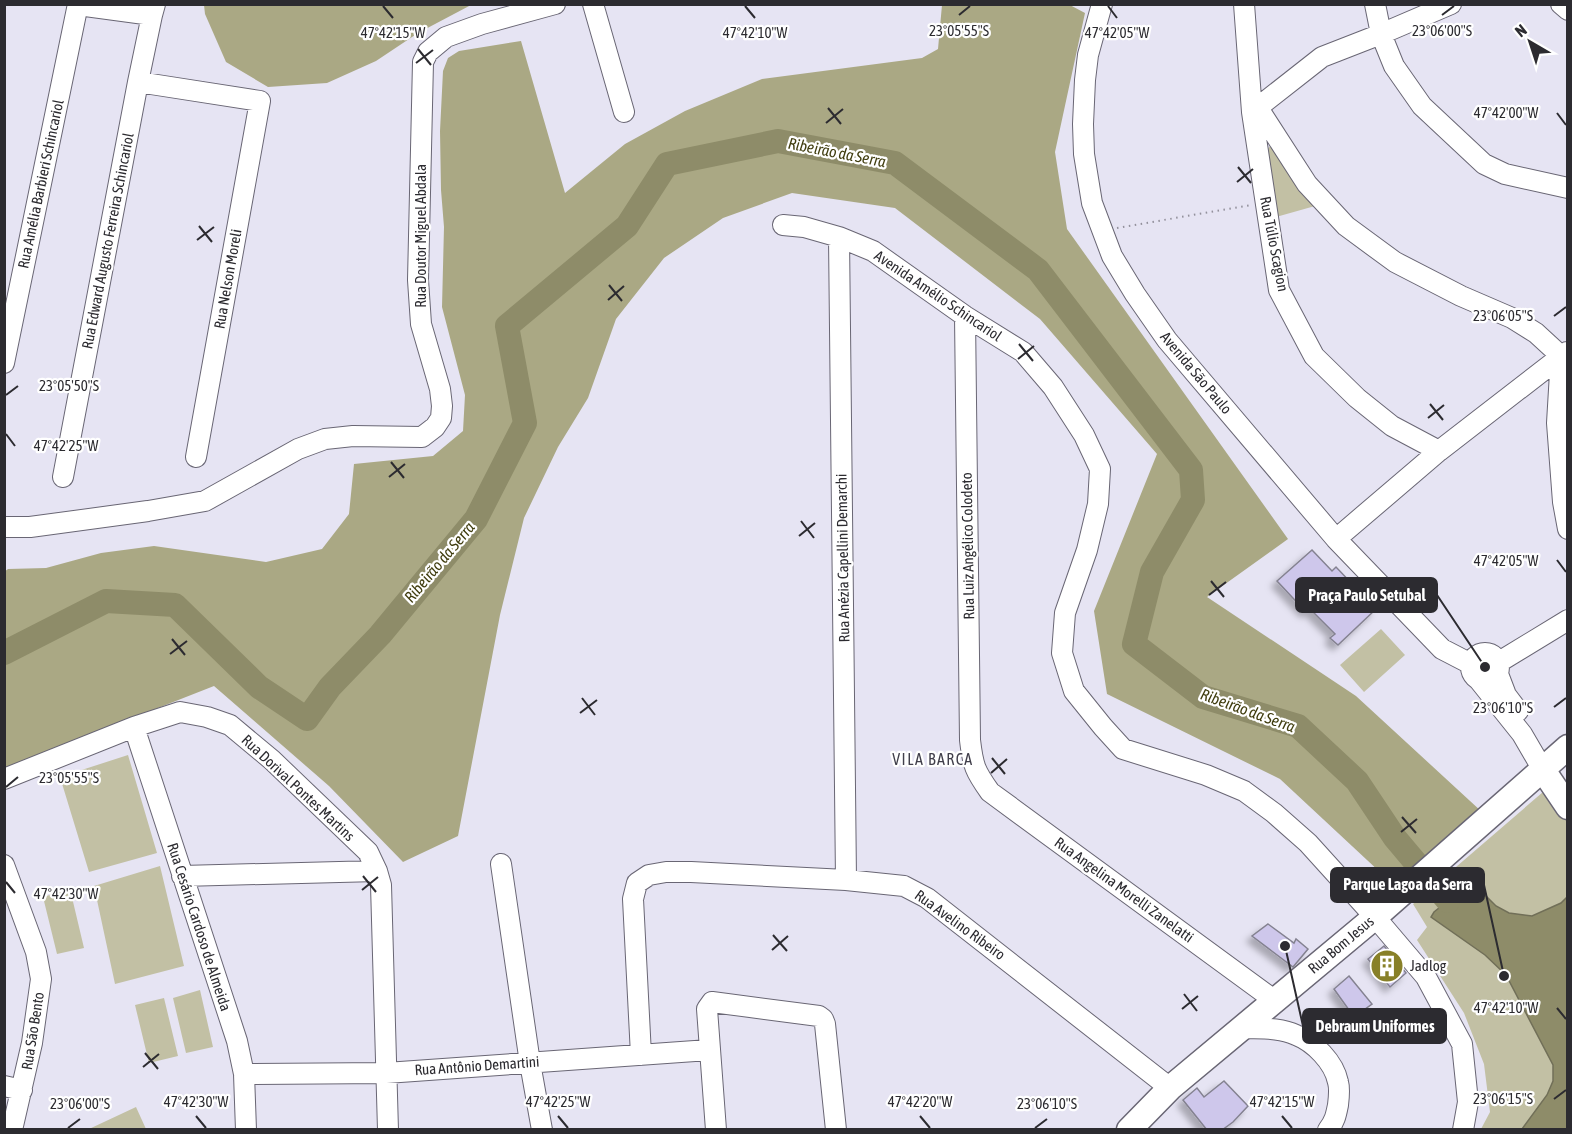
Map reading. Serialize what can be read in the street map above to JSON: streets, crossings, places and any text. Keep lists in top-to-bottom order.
{
  "streets": {
    "main road": ["Rua Bom Jesus"],
    "street": [
      "Rua Amélia Barbieri Schincariol",
      "Rua Doutor Miguel Abdala",
      "Rua Edward Augusto Ferreira Schincariol",
      "Rua Túlio Scagion",
      "Rua Nelson Moreli",
      "Avenida Amélio Schincariol",
      "Avenida São Paulo",
      "Rua Luiz Angélico Colodeto",
      "Rua Anézia Capellini Demarchi",
      "Rua Dorival Pontes Martins",
      "Rua Angelina Morelli Zanelatti",
      "Rua Avelino Ribeiro",
      "Rua Cesário Cardoso de Almeida",
      "Rua São Bento",
      "Rua Antônio Demartini"
    ]
  },
  "crossings": [
    ["Rua Edward Augusto Ferreira Schincariol", "Rua Nelson Moreli"],
    ["Avenida Amélio Schincariol", "Rua Luiz Angélico Colodeto"],
    ["Avenida Amélio Schincariol", "Rua Anézia Capellini Demarchi"],
    ["Avenida Amélio Schincariol", "Rua Bom Jesus"],
    ["Rua Luiz Angélico Colodeto", "Rua Angelina Morelli Zanelatti"],
    ["Rua Anézia Capellini Demarchi", "Rua Avelino Ribeiro"],
    ["Rua Dorival Pontes Martins", "Rua Cesário Cardoso de Almeida"],
    ["Rua Angelina Morelli Zanelatti", "Rua Bom Jesus"],
    ["Rua Avelino Ribeiro", "Rua Bom Jesus"],
    ["Rua Avelino Ribeiro", "Rua Antônio Demartini"],
    ["Rua Cesário Cardoso de Almeida", "Rua Antônio Demartini"]
  ],
  "districts": ["VILA BARCA"],
  "water": ["Ribeirão da Serra"],
  "places": {
    "other": ["Praça Paulo Setubal", "Debraum Uniformes", "Parque Lagoa da Serra"],
    "building": ["Jadlog"]
  },
  "north": "top left",
  "coordinates": [
    "23°05'55\"S",
    "23°06'00\"S",
    "47°42'10\"W",
    "47°42'15\"W",
    "47°42'05\"W",
    "47°42'00\"W",
    "23°06'05\"S",
    "23°05'50\"S",
    "47°42'25\"W",
    "23°06'10\"S",
    "47°42'30\"W",
    "23°06'15\"S",
    "47°42'20\"W"
  ]
}
